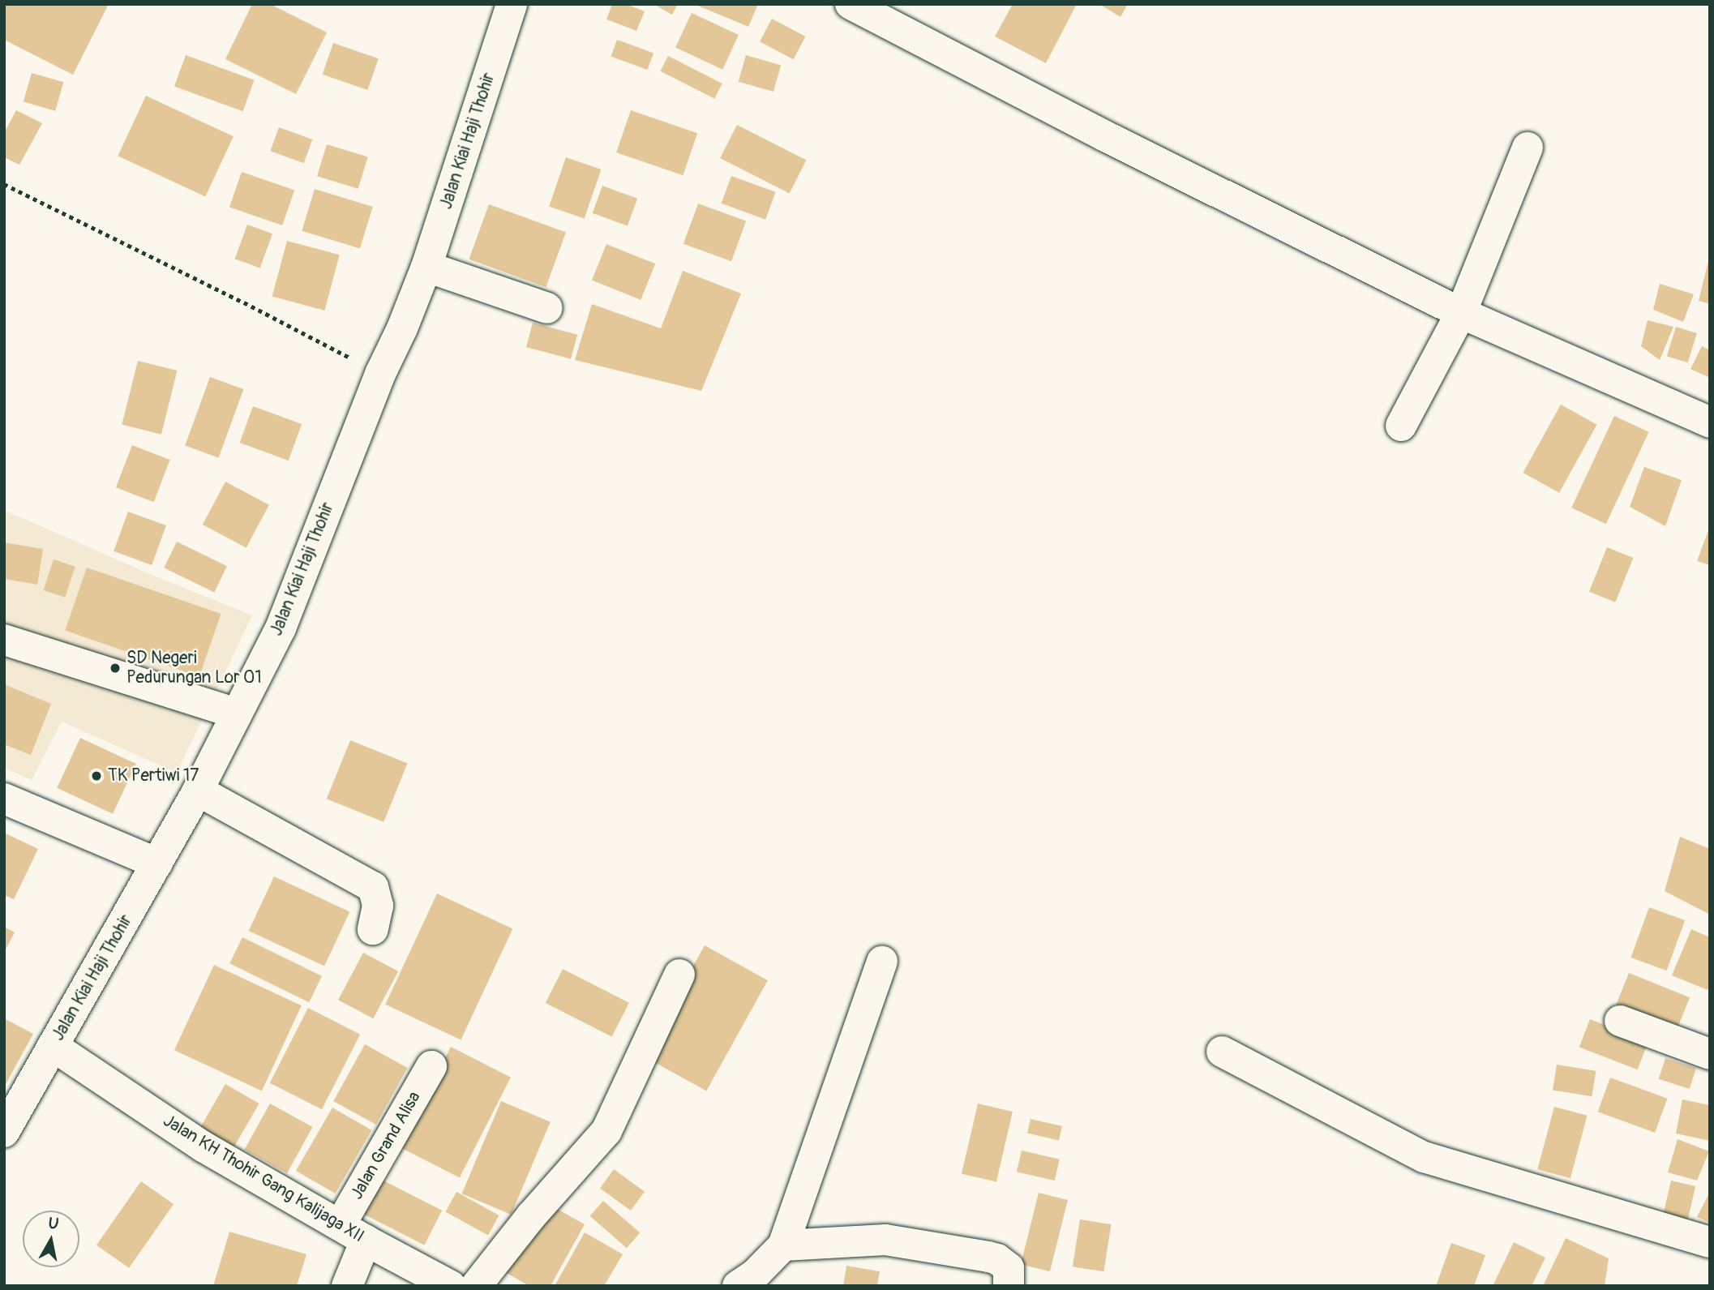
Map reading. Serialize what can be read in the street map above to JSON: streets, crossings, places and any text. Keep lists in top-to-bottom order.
{
  "streets": {
    "street": ["Jalan Kiai Haji Thohir", "Jalan Grand Alisa", "Jalan KH Thohir Gang Kalijaga XII"]
  },
  "crossings": [
    ["Jalan Kiai Haji Thohir", "Jalan KH Thohir Gang Kalijaga XII"],
    ["Jalan Grand Alisa", "Jalan KH Thohir Gang Kalijaga XII"]
  ],
  "places": ["SD Negeri Pedurungan Lor 01", "TK Pertiwi 17"],
  "north": "top"
}
